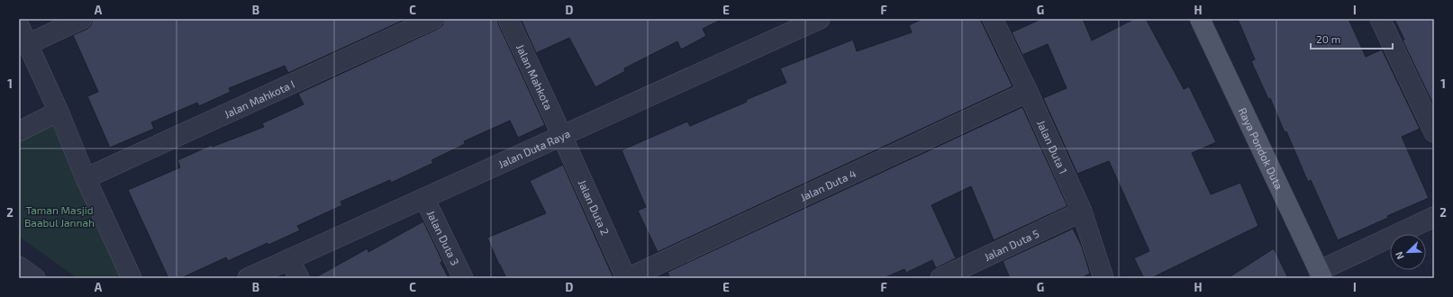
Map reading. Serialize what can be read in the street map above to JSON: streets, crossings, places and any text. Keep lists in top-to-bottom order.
{
  "streets": {
    "main road": ["Raya Pondok Duta"],
    "street": [
      "Jalan Mahkota",
      "Jalan Mahkota I",
      "Jalan Duta 1",
      "Jalan Duta Raya",
      "Jalan Duta 4",
      "Jalan Duta 2",
      "Jalan Duta 3",
      "Jalan Duta 5"
    ]
  },
  "crossings": [
    ["Jalan Mahkota", "Jalan Duta Raya"],
    ["Jalan Mahkota", "Jalan Duta 2"],
    ["Jalan Duta 1", "Jalan Duta 4"],
    ["Jalan Duta 1", "Jalan Duta 5"],
    ["Jalan Duta Raya", "Jalan Duta 2"],
    ["Jalan Duta Raya", "Jalan Duta 3"],
    ["Jalan Duta 4", "Jalan Duta 2"]
  ],
  "parks": ["Taman Masjid Baabul Jannah"],
  "scale_bar": "20 m",
  "north": "bottom left",
  "grid": {
    "columns": [
      "A",
      "B",
      "C",
      "D",
      "E",
      "F",
      "G",
      "H",
      "I"
    ],
    "rows": ["1", "2"]
  }
}
